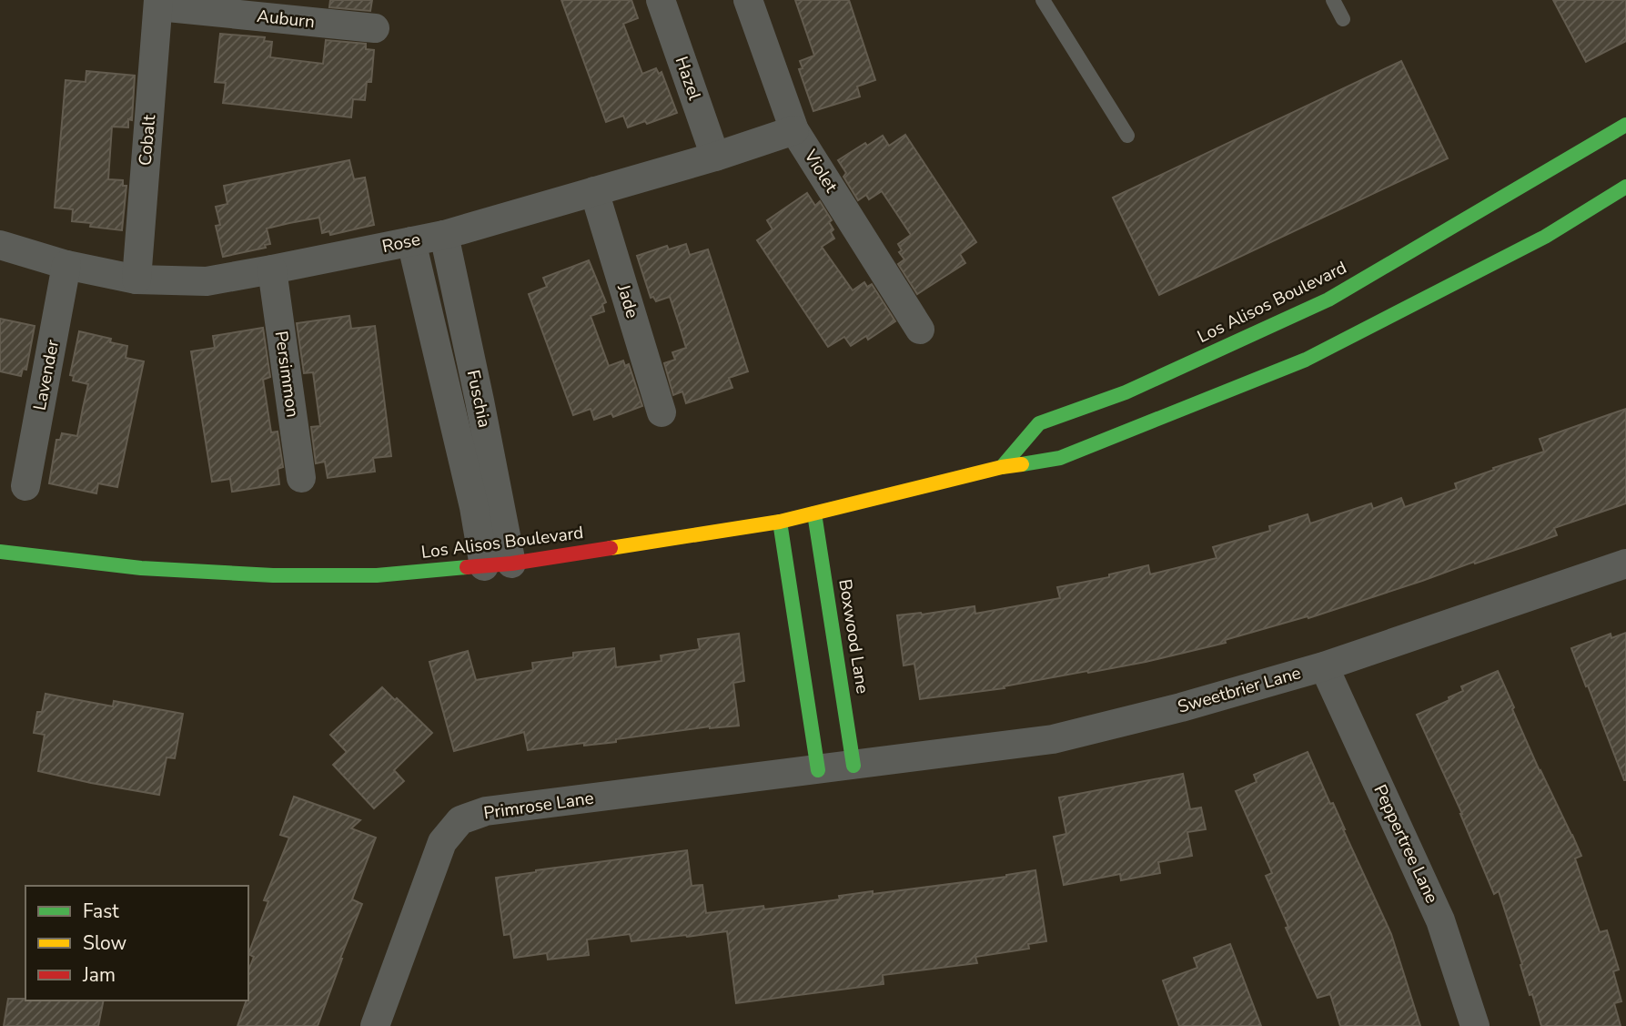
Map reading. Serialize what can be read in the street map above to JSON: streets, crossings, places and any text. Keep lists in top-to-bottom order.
{
  "streets": {
    "main road": ["Los Alisos Boulevard", "Boxwood Lane"],
    "street": [
      "Auburn",
      "Hazel",
      "Cobalt",
      "Violet",
      "Rose",
      "Jade",
      "Persimmon",
      "Lavender",
      "Fuschia",
      "Sweetbrier Lane",
      "Primrose Lane",
      "Peppertree Lane"
    ]
  },
  "crossings": [
    ["Auburn", "Cobalt"],
    ["Hazel", "Rose"],
    ["Cobalt", "Rose"],
    ["Violet", "Rose"],
    ["Rose", "Jade"],
    ["Rose", "Persimmon"],
    ["Rose", "Lavender"],
    ["Rose", "Fuschia"],
    ["Los Alisos Boulevard", "Fuschia"],
    ["Los Alisos Boulevard", "Boxwood Lane"],
    ["Boxwood Lane", "Sweetbrier Lane"],
    ["Boxwood Lane", "Primrose Lane"],
    ["Sweetbrier Lane", "Primrose Lane"],
    ["Sweetbrier Lane", "Peppertree Lane"]
  ],
  "legend": ["Fast", "Slow", "Jam"]
}
